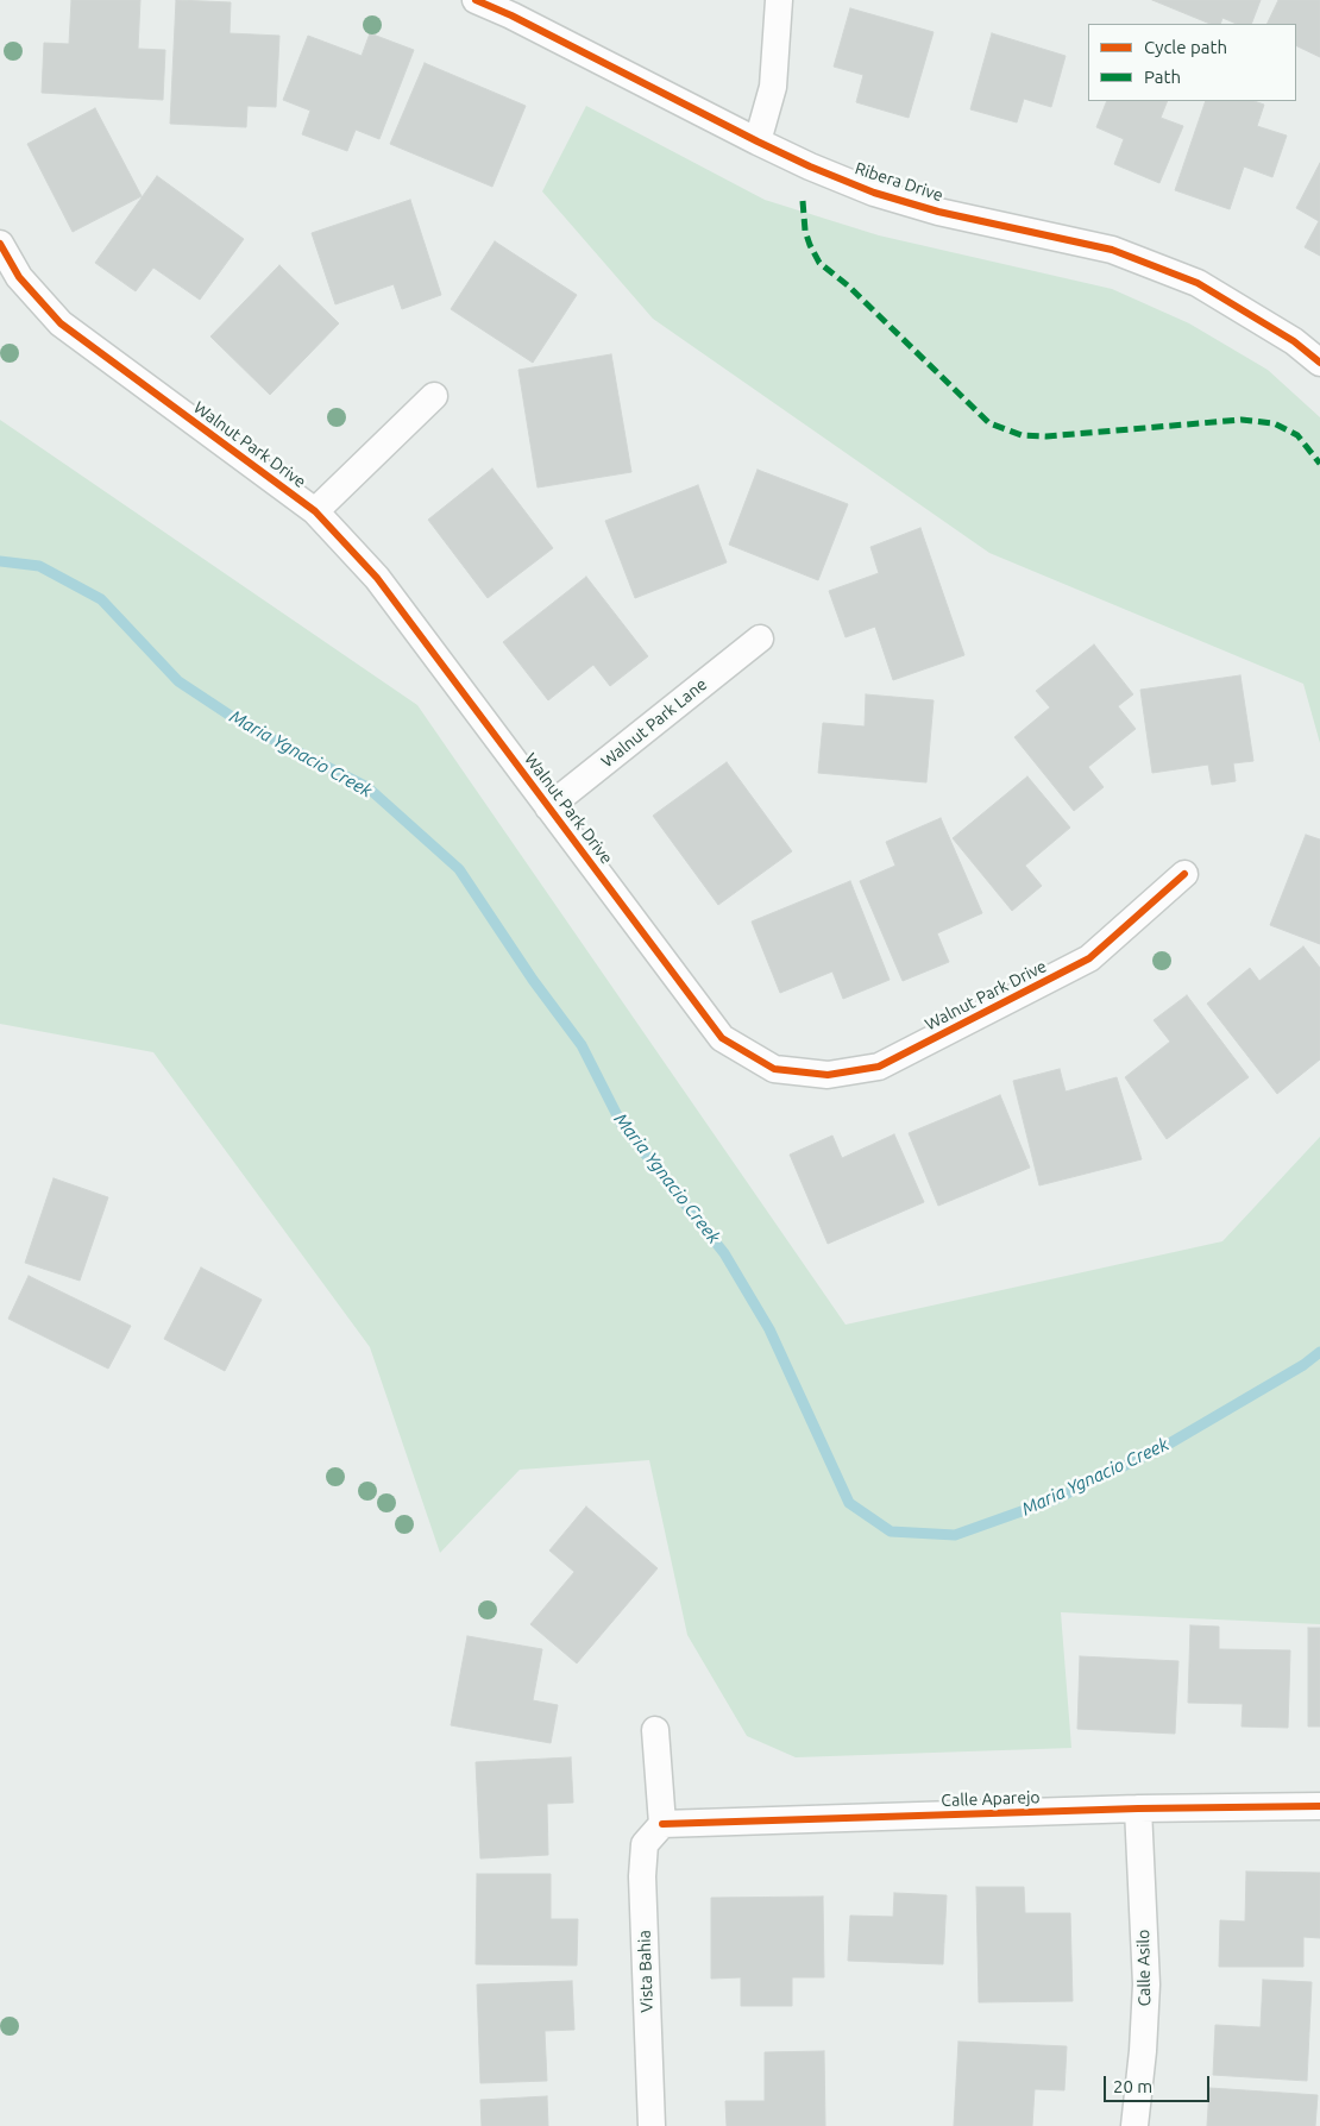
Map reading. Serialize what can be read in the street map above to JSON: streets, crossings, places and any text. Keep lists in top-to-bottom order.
{
  "streets": {
    "street": [
      "Ribera Drive",
      "Walnut Park Drive",
      "Walnut Park Lane",
      "Calle Aparejo",
      "Calle Asilo",
      "Vista Bahia"
    ]
  },
  "crossings": [
    ["Walnut Park Drive", "Walnut Park Lane"],
    ["Calle Aparejo", "Calle Asilo"],
    ["Calle Aparejo", "Vista Bahia"]
  ],
  "water": ["Maria Ygnacio Creek"],
  "legend": ["Cycle path", "Path"],
  "scale_bar": "20 m"
}
